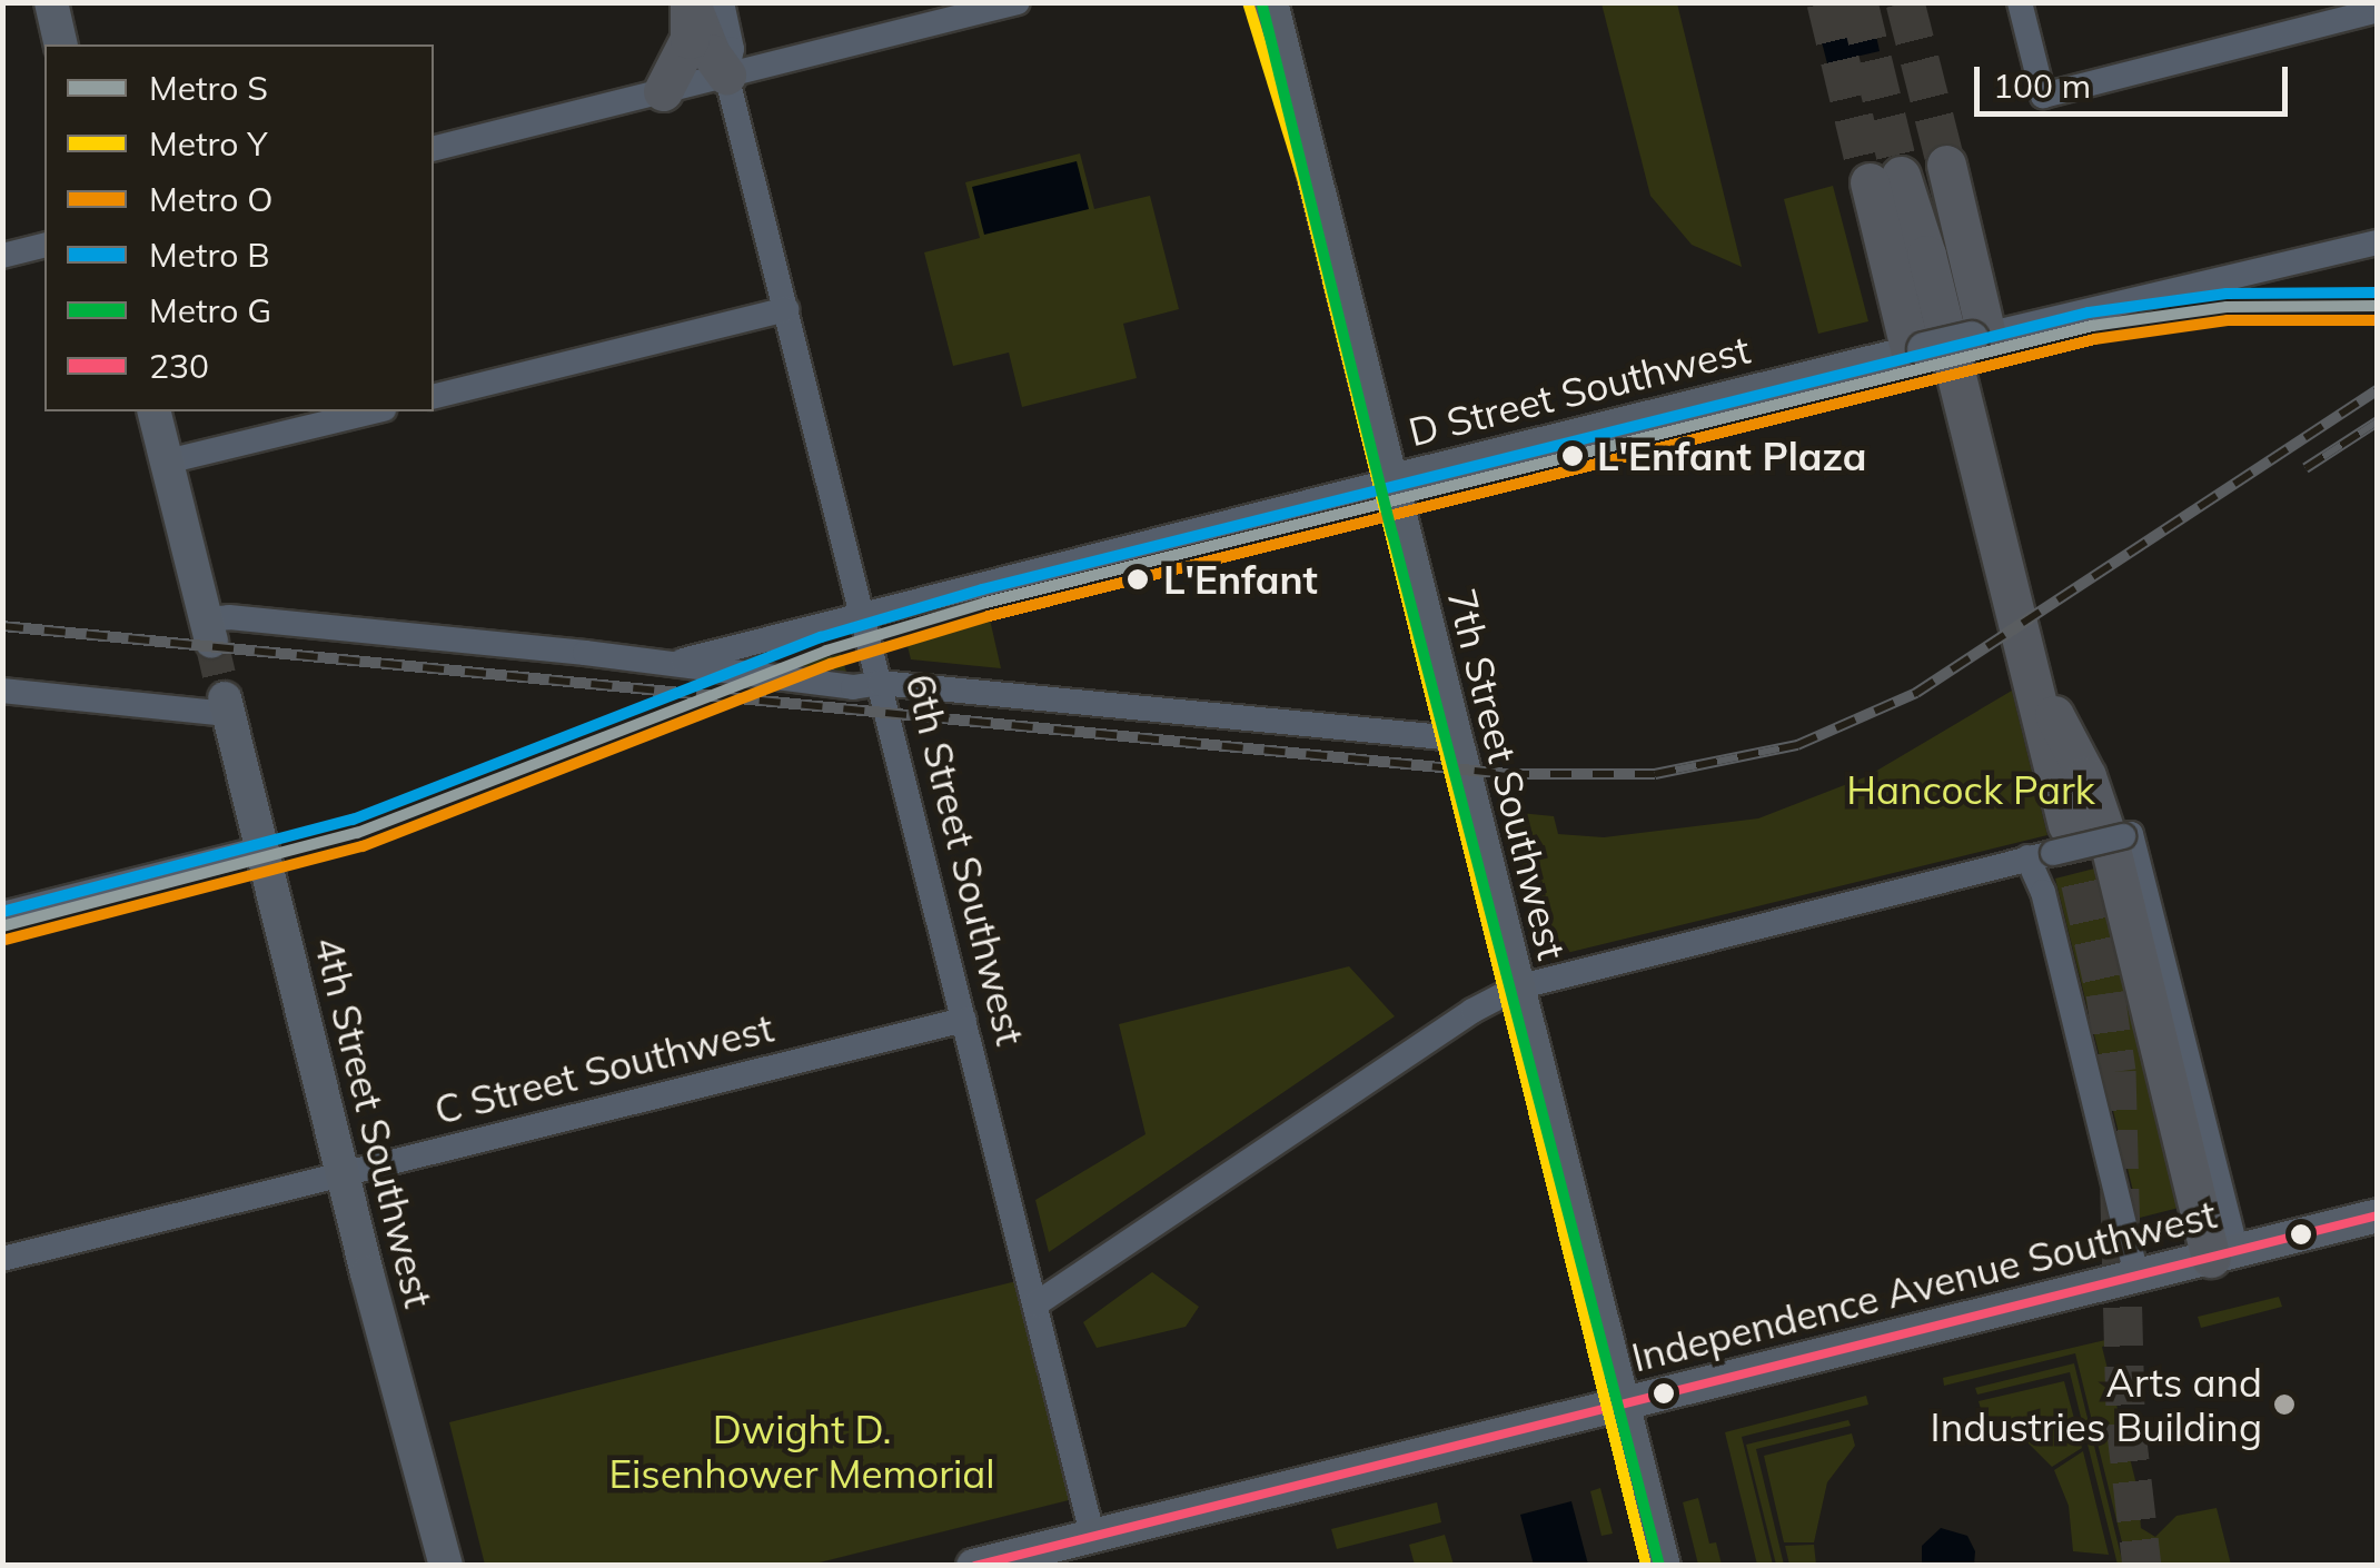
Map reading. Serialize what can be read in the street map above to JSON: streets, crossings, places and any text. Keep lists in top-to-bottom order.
{
  "streets": {
    "main road": [
      "D Street Southwest",
      "7th Street Southwest",
      "4th Street Southwest",
      "Independence Avenue Southwest"
    ],
    "street": ["6th Street Southwest", "C Street Southwest"]
  },
  "crossings": [
    ["D Street Southwest", "7th Street Southwest"],
    ["D Street Southwest", "6th Street Southwest"],
    ["7th Street Southwest", "Independence Avenue Southwest"],
    ["6th Street Southwest", "C Street Southwest"],
    ["6th Street Southwest", "Independence Avenue Southwest"],
    ["C Street Southwest", "4th Street Southwest"]
  ],
  "parks": ["Hancock Park", "Dwight D. Eisenhower Memorial"],
  "places": ["L'Enfant Plaza", "L'Enfant", "Arts and Industries Building"],
  "lines": [
    "metro line Y",
    "metro line G",
    "metro line B",
    "metro line S",
    "metro line O",
    "transit line 230"
  ],
  "legend": [
    "Metro S",
    "Metro Y",
    "Metro O",
    "Metro B",
    "Metro G",
    "230"
  ],
  "scale_bar": "100 m"
}
